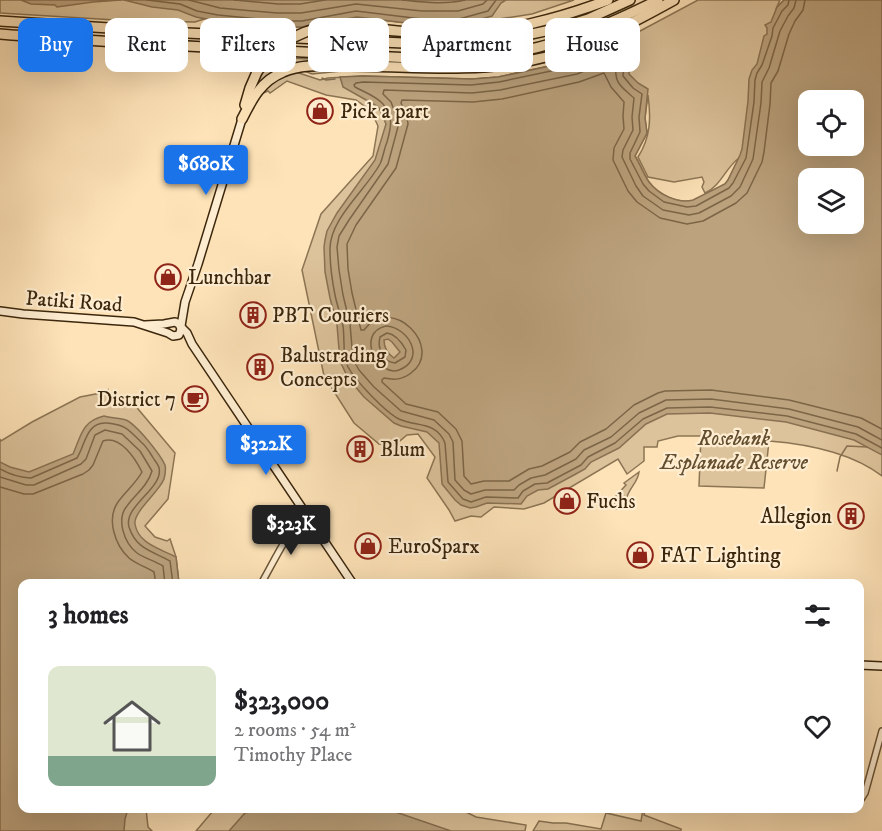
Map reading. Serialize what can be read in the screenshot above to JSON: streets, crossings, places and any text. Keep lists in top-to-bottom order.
{
  "streets": {
    "main road": ["Patiki Road"]
  },
  "parks": ["Rosebank Esplanade Reserve"],
  "places": {
    "shop": [
      "Pick a part",
      "Lunchbar",
      "Fuchs",
      "EuroSparx",
      "FAT Lighting"
    ],
    "building": [
      "PBT Couriers",
      "Balustrading Concepts",
      "Blum",
      "Allegion"
    ],
    "cafe": ["District 7"]
  },
  "page": {
    "chip": [
      "Buy",
      "Rent",
      "Filters",
      "New",
      "Apartment",
      "House"
    ],
    "price": ["$680K", "$322K", "$323K"],
    "heading": "3 homes",
    "list": [
      {
        "name": "$323,000",
        "note": "2 rooms · 54 m² · Timothy Place"
      }
    ]
  }
}
